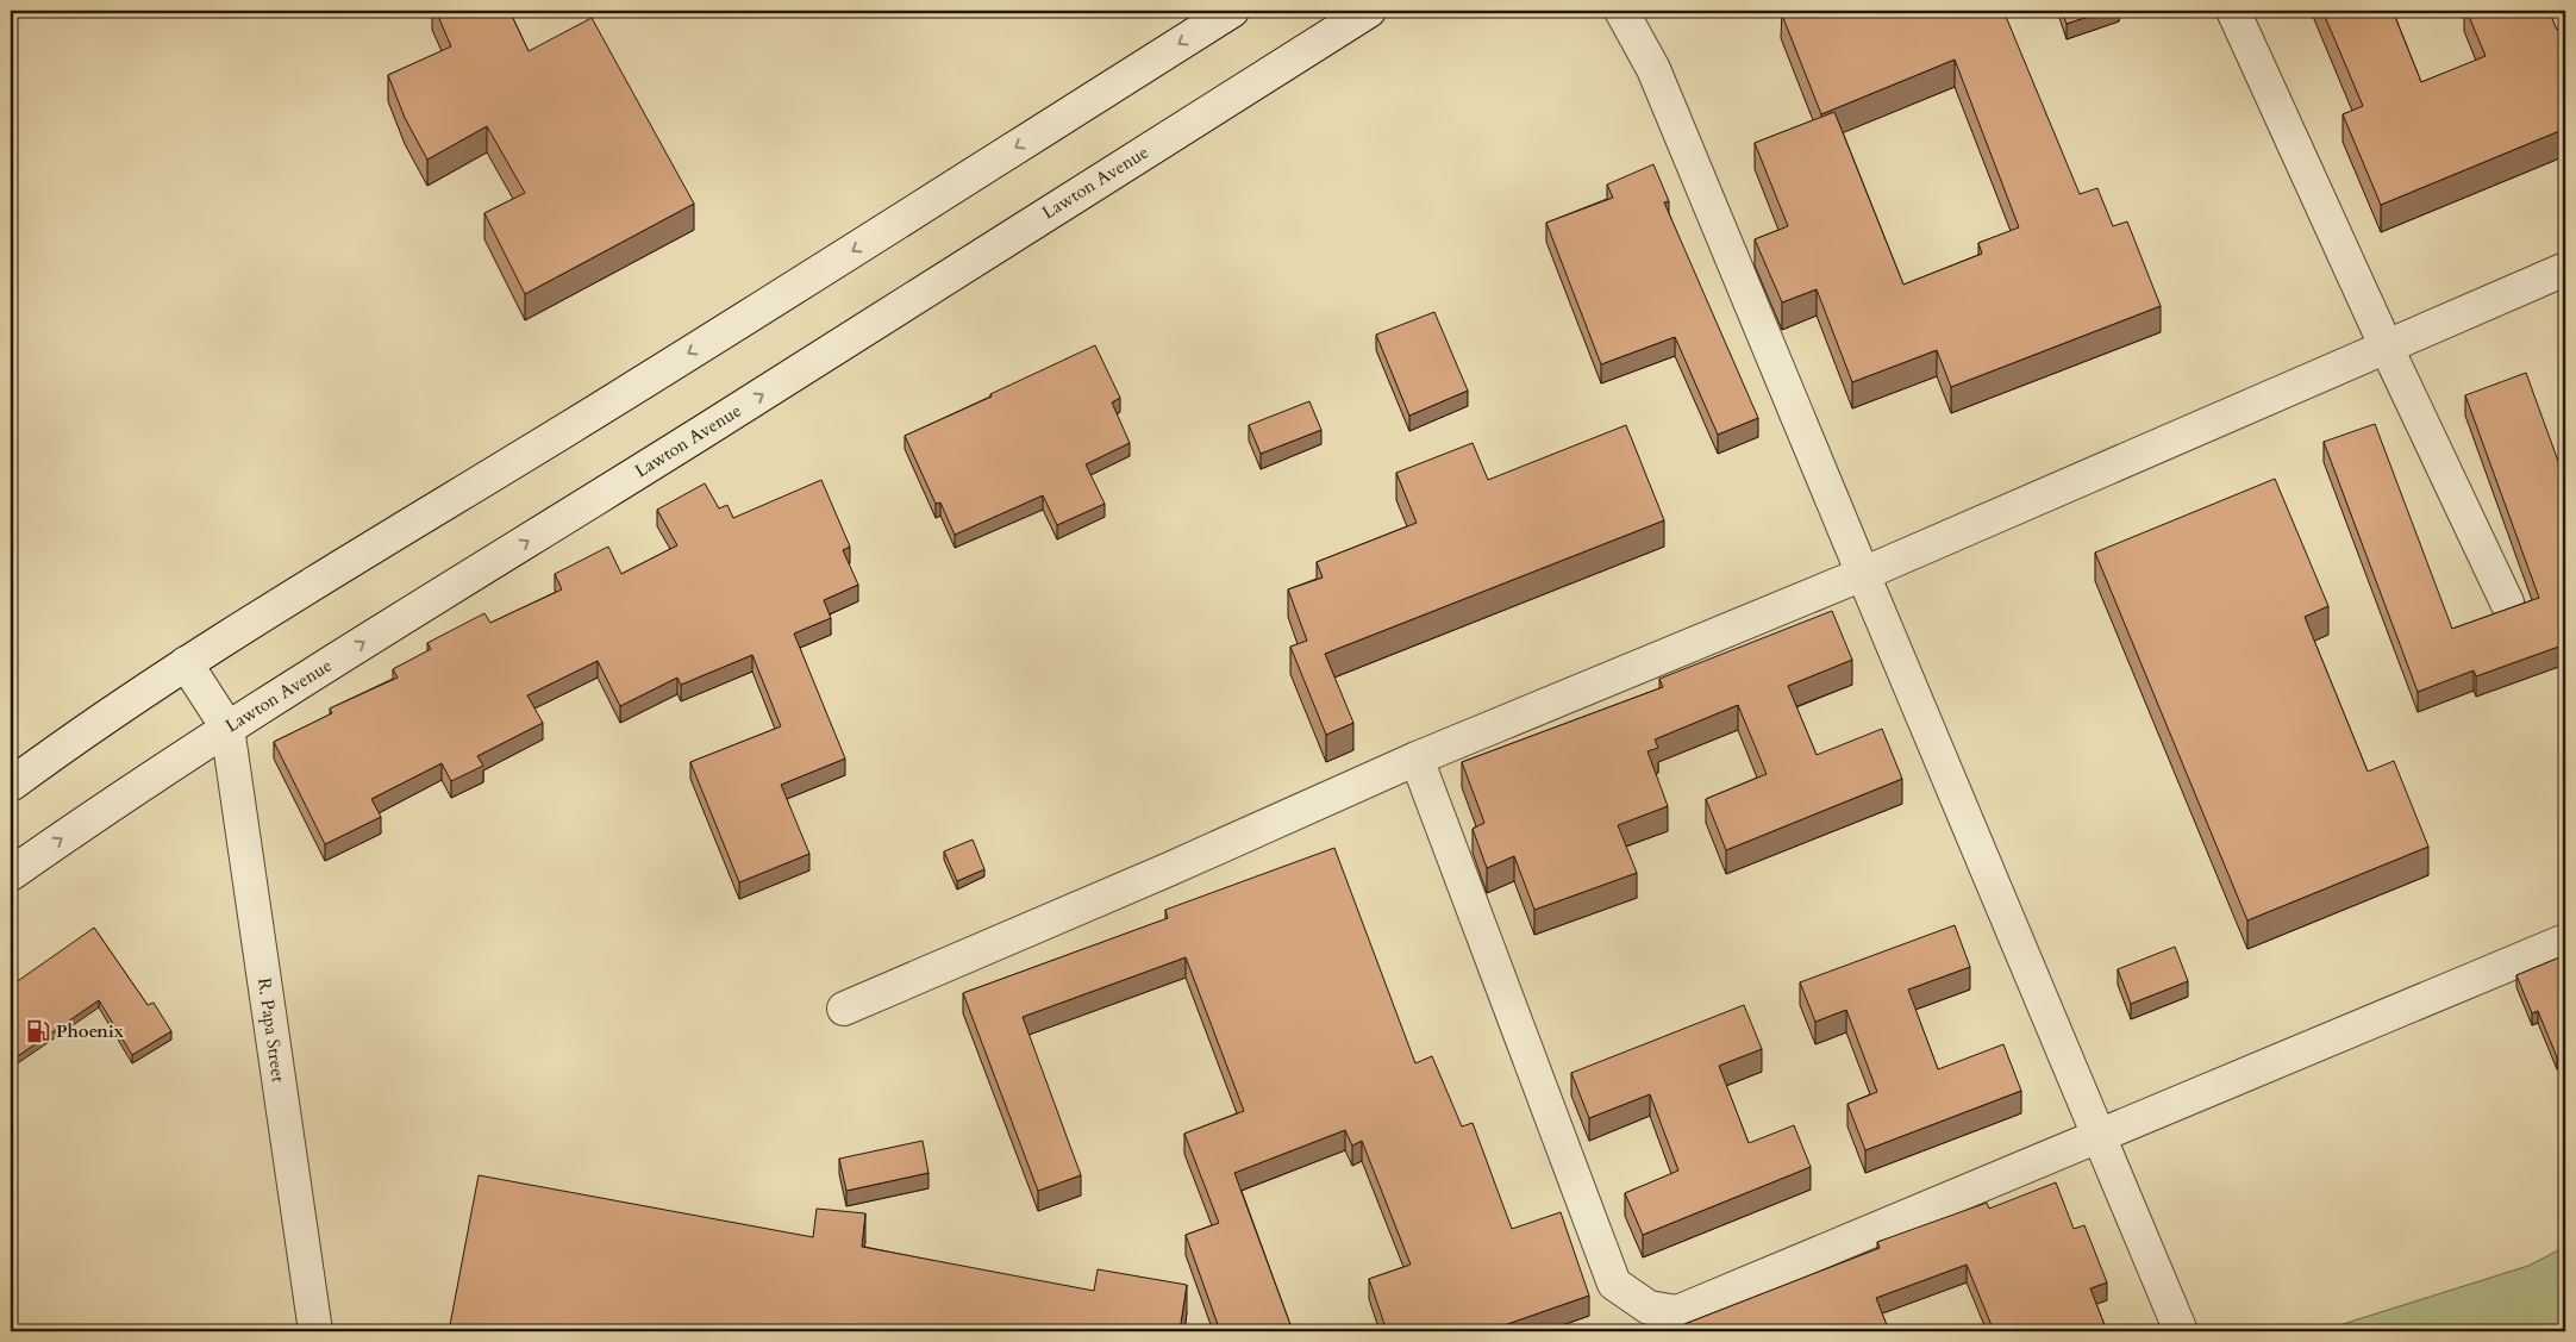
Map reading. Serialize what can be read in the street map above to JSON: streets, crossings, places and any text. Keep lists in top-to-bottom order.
{
  "streets": {
    "street": ["Lawton Avenue", "R. Papa Street"]
  },
  "crossings": [
    ["Lawton Avenue", "R. Papa Street"]
  ],
  "places": {
    "fuel station": ["Phoenix"]
  }
}
